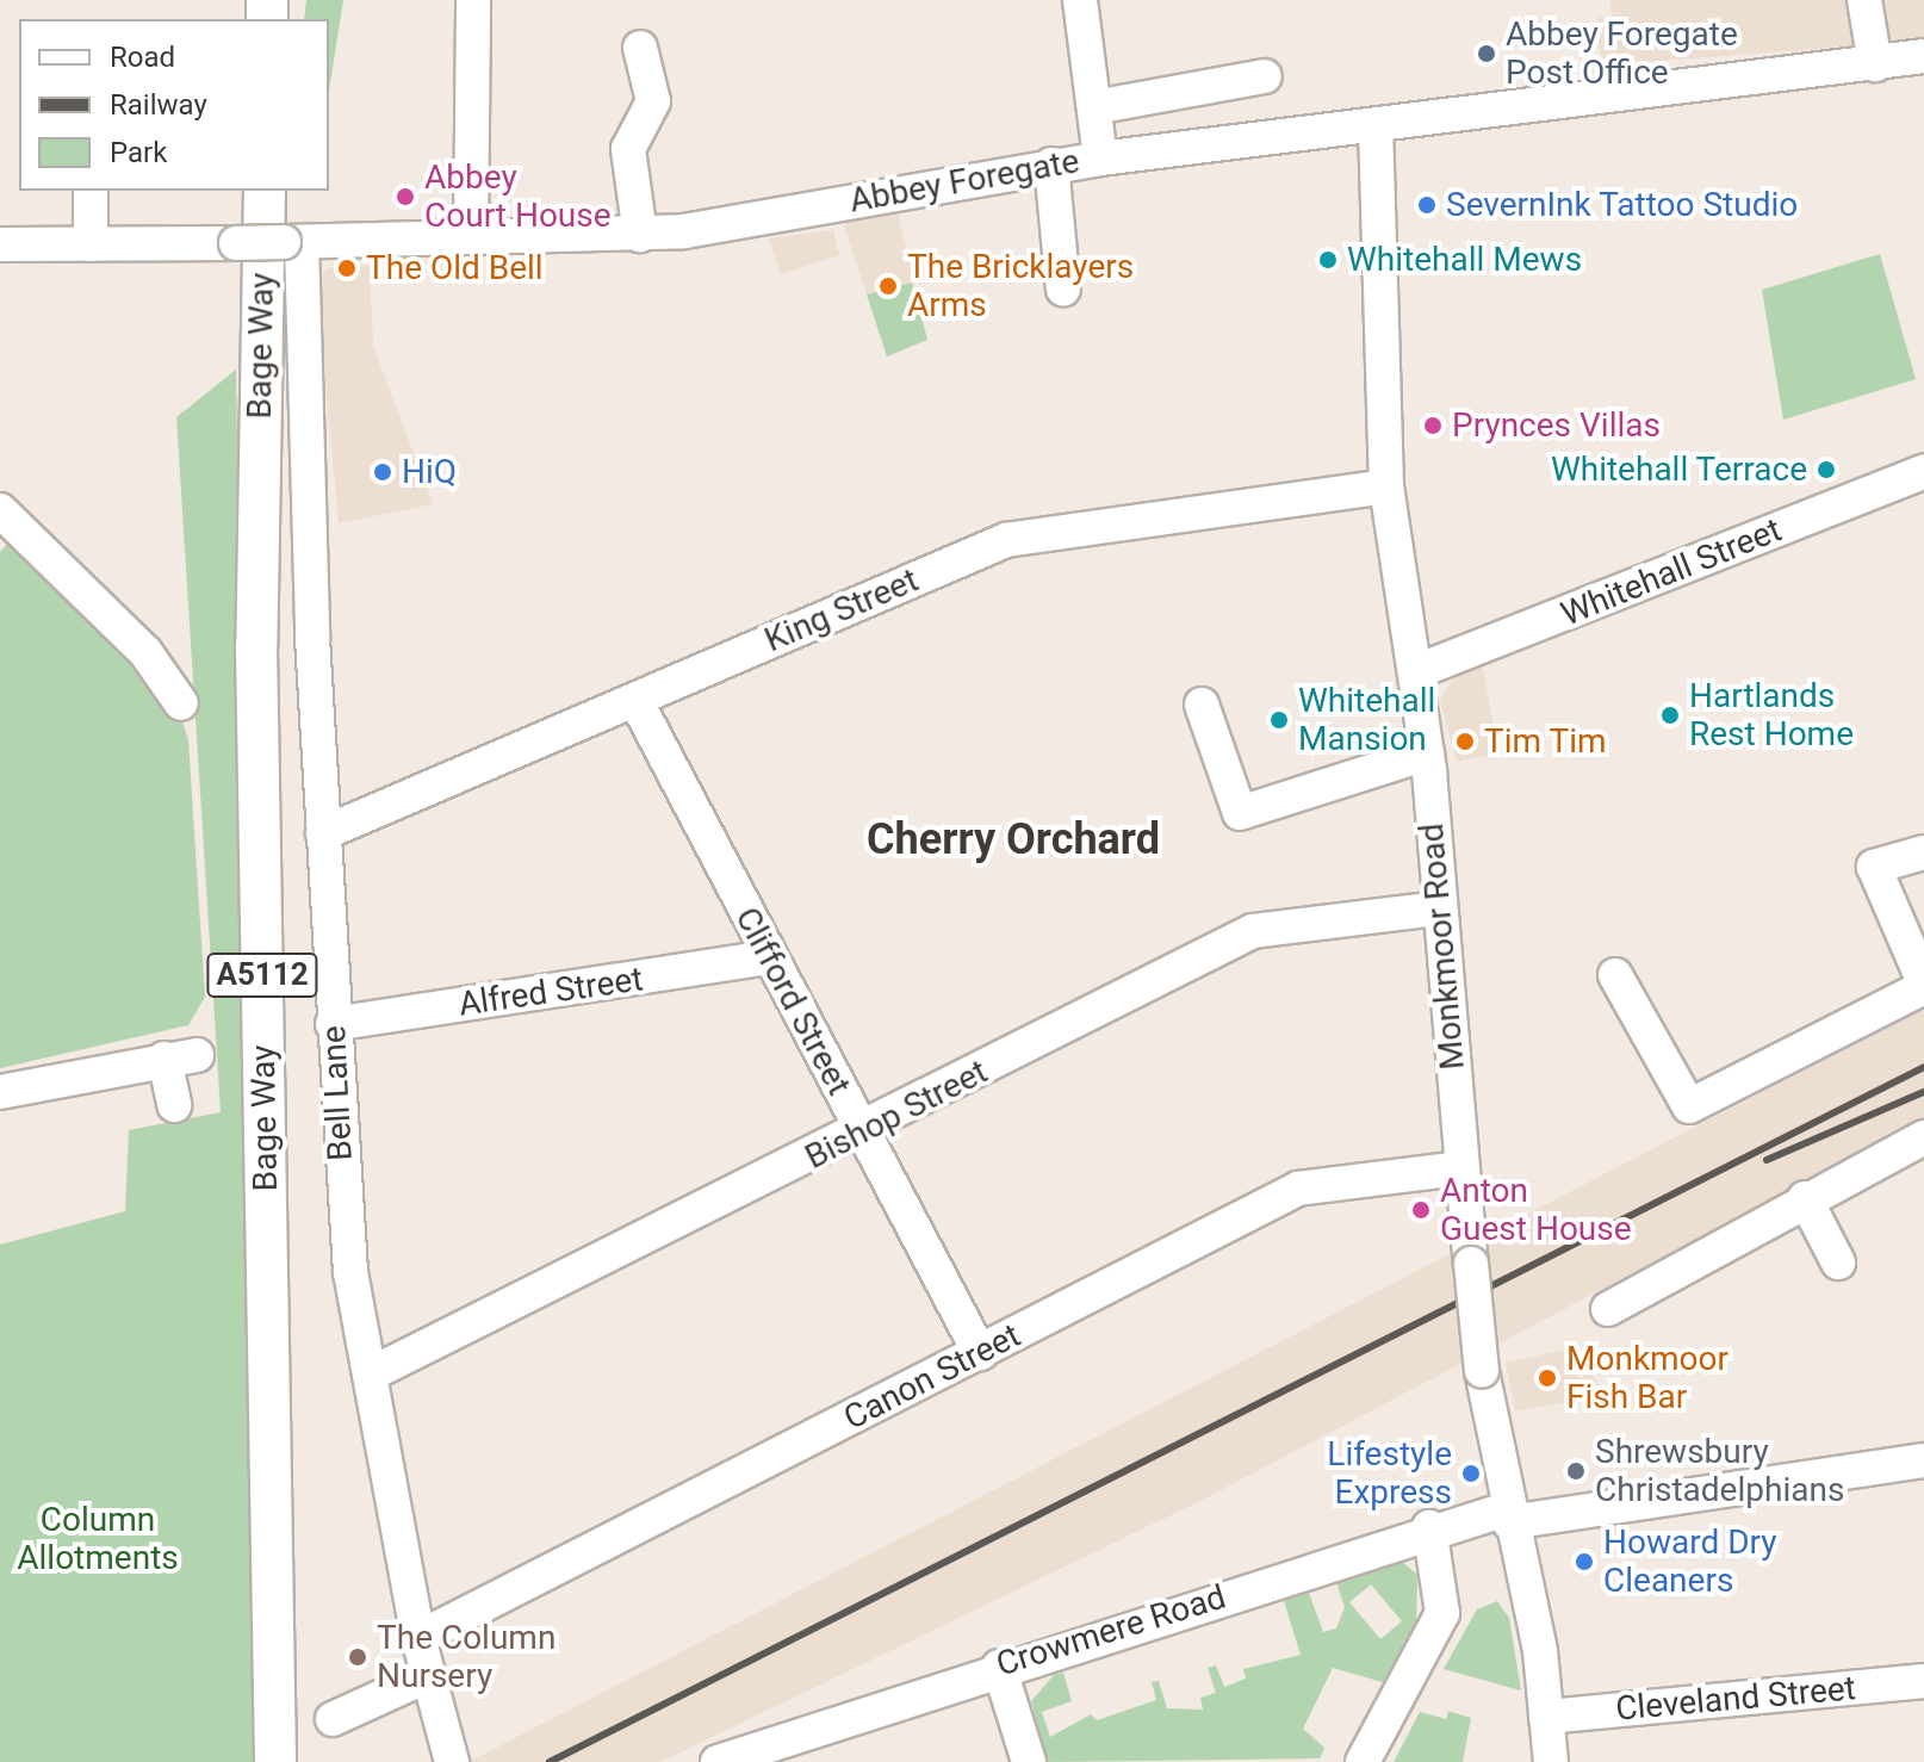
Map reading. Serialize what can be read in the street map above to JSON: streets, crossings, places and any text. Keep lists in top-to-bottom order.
{
  "streets": {
    "main road": ["Bage Way", "A5112"],
    "street": [
      "Abbey Foregate",
      "Whitehall Street",
      "King Street",
      "Monkmoor Road",
      "Alfred Street",
      "Clifford Street",
      "Bell Lane",
      "Bishop Street",
      "Canon Street",
      "Crowmere Road",
      "Cleveland Street"
    ]
  },
  "crossings": [
    ["Abbey Foregate", "Monkmoor Road"],
    ["Abbey Foregate", "Bell Lane"],
    ["Whitehall Street", "Monkmoor Road"],
    ["King Street", "Monkmoor Road"],
    ["King Street", "Clifford Street"],
    ["King Street", "Bell Lane"],
    ["Monkmoor Road", "Bishop Street"],
    ["Monkmoor Road", "Canon Street"],
    ["Monkmoor Road", "Crowmere Road"],
    ["Monkmoor Road", "Cleveland Street"],
    ["Alfred Street", "Clifford Street"],
    ["Alfred Street", "Bell Lane"],
    ["Clifford Street", "Bishop Street"],
    ["Clifford Street", "Canon Street"],
    ["Bell Lane", "Bishop Street"],
    ["Bell Lane", "Canon Street"]
  ],
  "districts": ["Cherry Orchard"],
  "parks": ["Column Allotments"],
  "places": [
    "Abbey Foregate Post Office",
    "Abbey Court House",
    "SevernInk Tattoo Studio",
    "Whitehall Mews",
    "The Old Bell",
    "The Bricklayers Arms",
    "Prynces Villas",
    "Whitehall Terrace",
    "HiQ",
    "Hartlands Rest Home",
    "Whitehall Mansion",
    "Tim Tim",
    "Anton Guest House",
    "Monkmoor Fish Bar",
    "Shrewsbury Christadelphians",
    "Lifestyle Express",
    "Howard Dry Cleaners",
    "The Column Nursery"
  ],
  "legend": ["Road", "Railway", "Park"]
}
